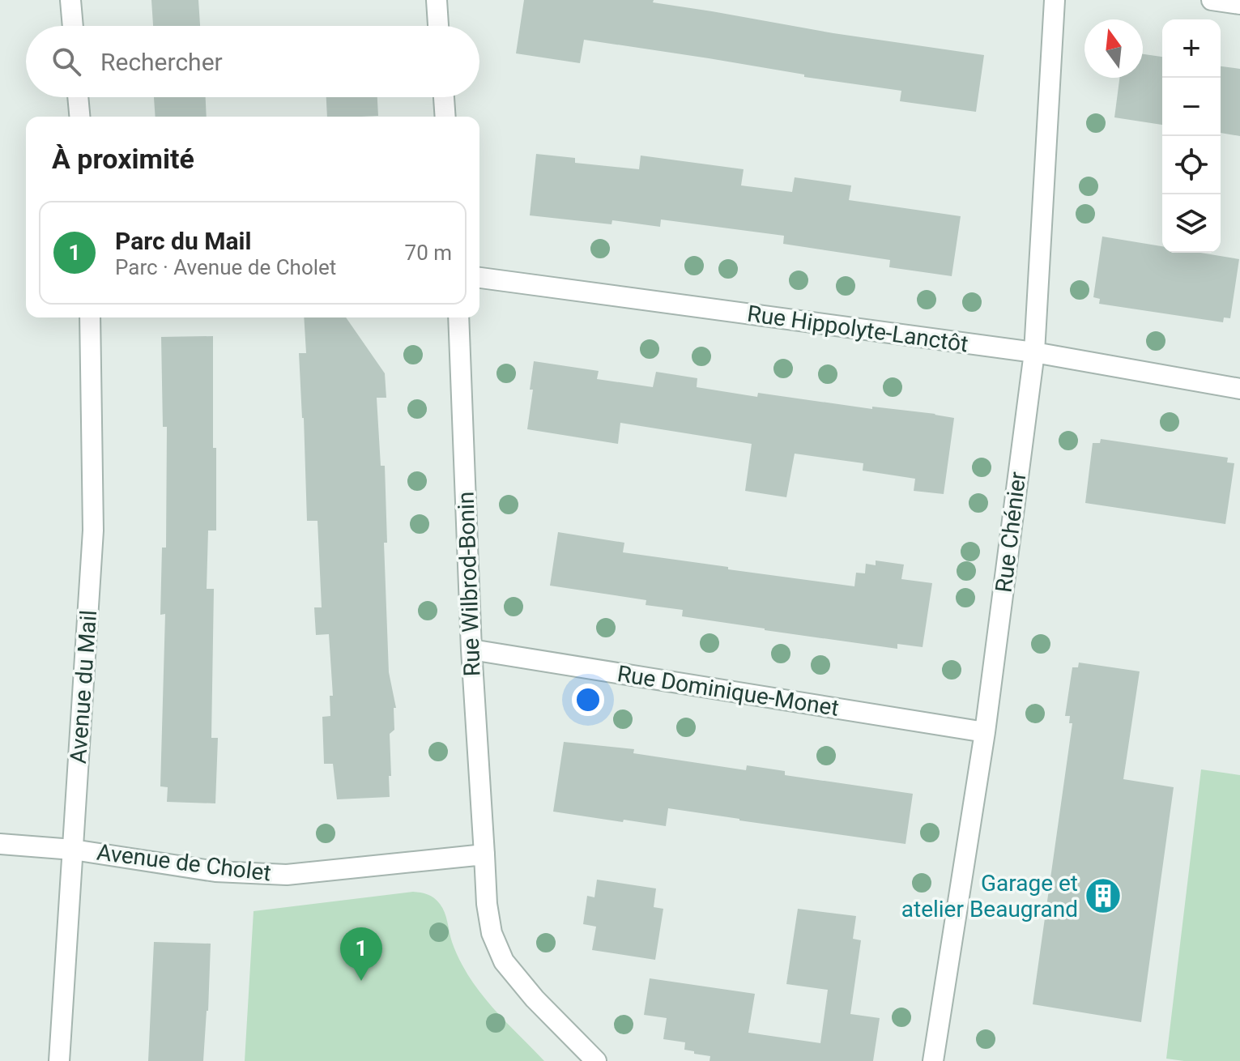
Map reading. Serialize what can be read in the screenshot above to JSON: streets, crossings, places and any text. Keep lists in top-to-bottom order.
{
  "streets": {
    "street": [
      "Rue Hippolyte-Lanctôt",
      "Rue Chénier",
      "Rue Wilbrod-Bonin",
      "Avenue du Mail",
      "Rue Dominique-Monet",
      "Avenue de Cholet"
    ]
  },
  "crossings": [
    ["Rue Hippolyte-Lanctôt", "Rue Chénier"],
    ["Rue Chénier", "Rue Dominique-Monet"],
    ["Rue Wilbrod-Bonin", "Rue Dominique-Monet"],
    ["Rue Wilbrod-Bonin", "Avenue de Cholet"],
    ["Avenue du Mail", "Avenue de Cholet"]
  ],
  "places": {
    "building": ["Garage et atelier Beaugrand"]
  },
  "north": "top",
  "page": {
    "map_buttons": ["+", "−"],
    "search": "Rechercher",
    "heading": "À proximité",
    "list": [
      {
        "mark": "1",
        "name": "Parc du Mail",
        "note": "Parc · Avenue de Cholet",
        "value": "70 m"
      }
    ],
    "pins": "1"
  }
}
